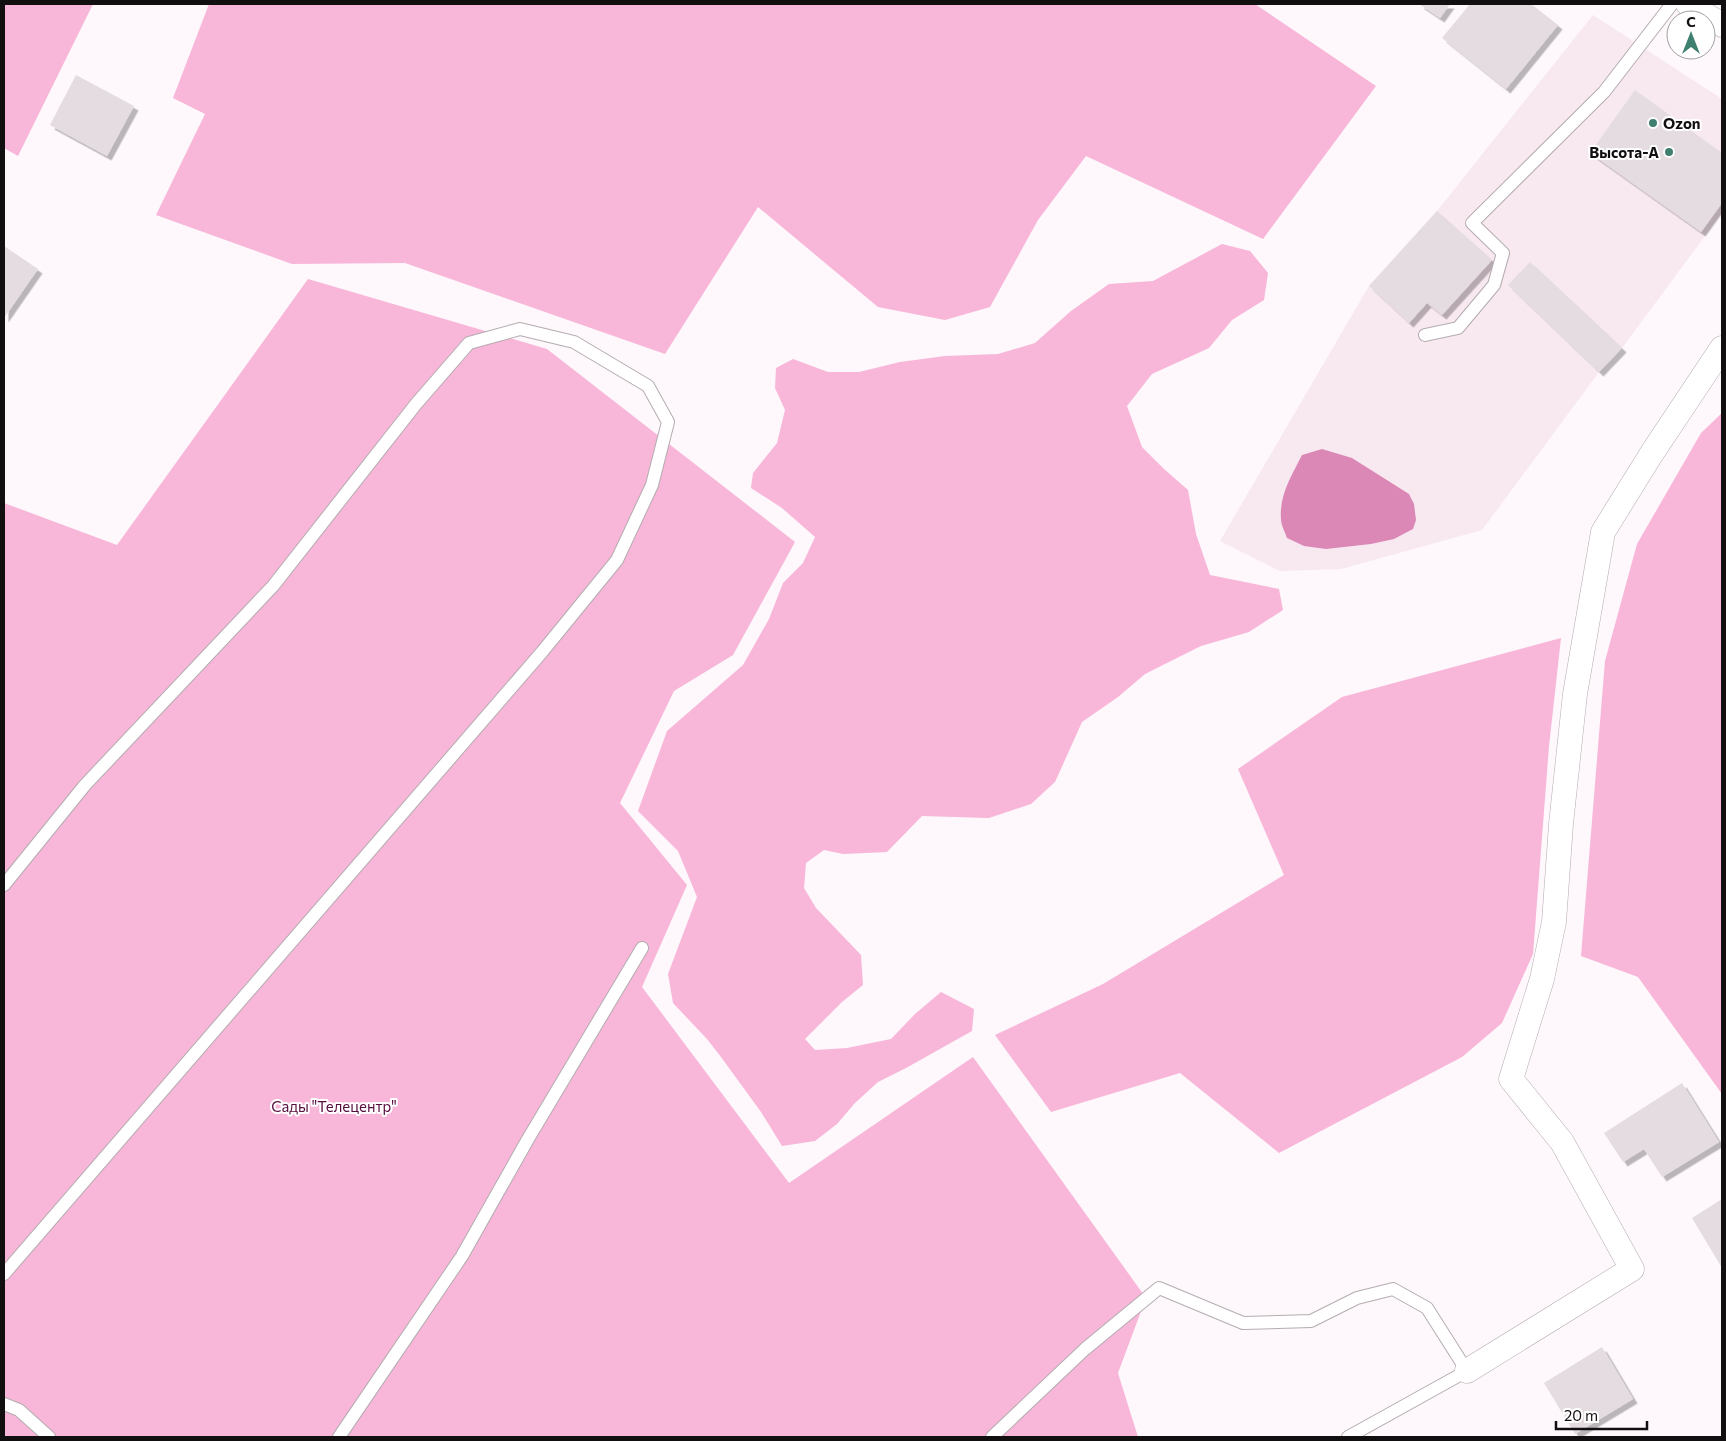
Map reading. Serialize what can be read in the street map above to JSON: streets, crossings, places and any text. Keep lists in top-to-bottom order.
{
  "parks": ["Сады \"Телецентр\""],
  "places": ["Ozon", "Высота-А"],
  "scale_bar": "20 m",
  "north": "top"
}
